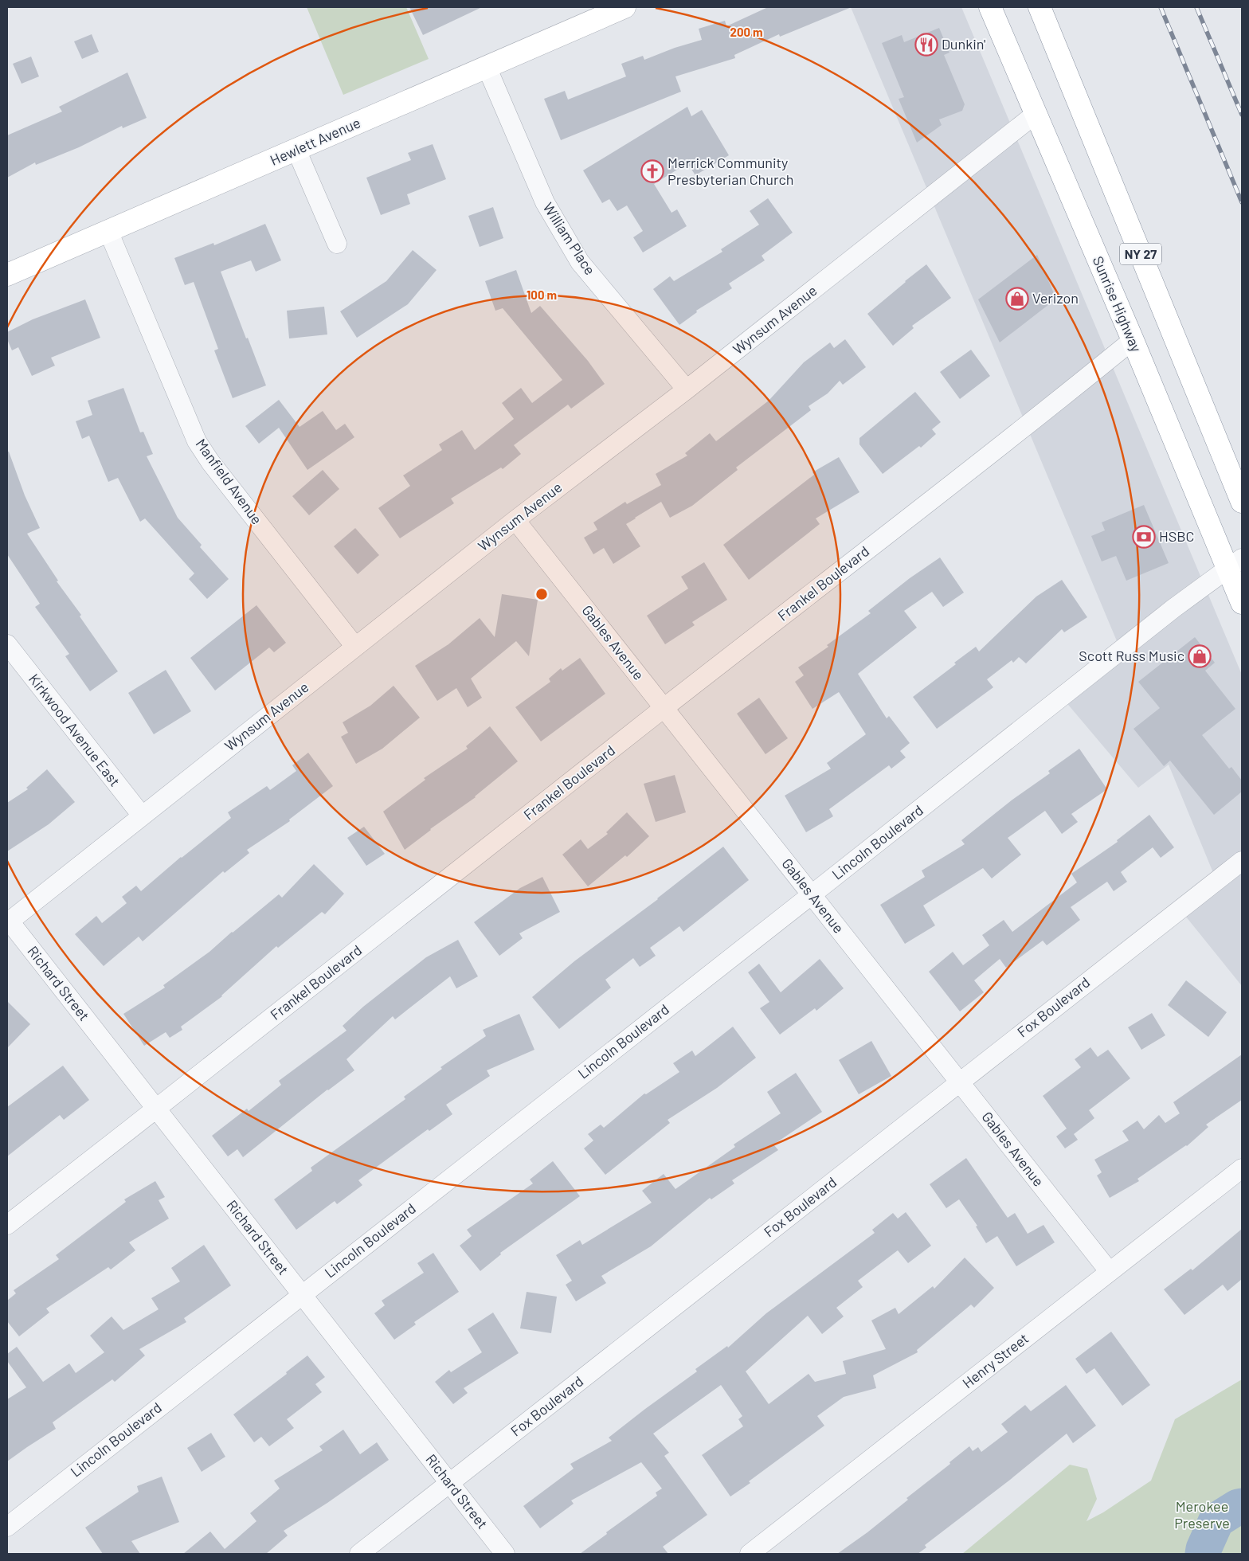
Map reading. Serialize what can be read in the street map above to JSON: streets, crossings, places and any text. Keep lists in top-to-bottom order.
{
  "streets": {
    "main road": ["Hewlett Avenue", "NY 27", "Sunrise Highway"],
    "street": [
      "William Place",
      "Wynsum Avenue",
      "Manfield Avenue",
      "Frankel Boulevard",
      "Gables Avenue",
      "Kirkwood Avenue East",
      "Lincoln Boulevard",
      "Richard Street",
      "Fox Boulevard",
      "Henry Street"
    ]
  },
  "crossings": [
    ["Hewlett Avenue", "William Place"],
    ["Hewlett Avenue", "Manfield Avenue"],
    ["William Place", "Wynsum Avenue"],
    ["Sunrise Highway", "Wynsum Avenue"],
    ["Sunrise Highway", "Frankel Boulevard"],
    ["Sunrise Highway", "Lincoln Boulevard"],
    ["Wynsum Avenue", "Manfield Avenue"],
    ["Wynsum Avenue", "Gables Avenue"],
    ["Wynsum Avenue", "Kirkwood Avenue East"],
    ["Wynsum Avenue", "Richard Street"],
    ["Frankel Boulevard", "Gables Avenue"],
    ["Frankel Boulevard", "Richard Street"],
    ["Gables Avenue", "Lincoln Boulevard"],
    ["Gables Avenue", "Fox Boulevard"],
    ["Gables Avenue", "Henry Street"],
    ["Lincoln Boulevard", "Richard Street"],
    ["Richard Street", "Fox Boulevard"]
  ],
  "parks": ["Merokee Preserve"],
  "places": {
    "restaurant": ["Dunkin'"],
    "church": ["Merrick Community Presbyterian Church"],
    "shop": ["Verizon", "Scott Russ Music"],
    "bank": ["HSBC"]
  },
  "rings": ["200 m", "100 m"]
}
